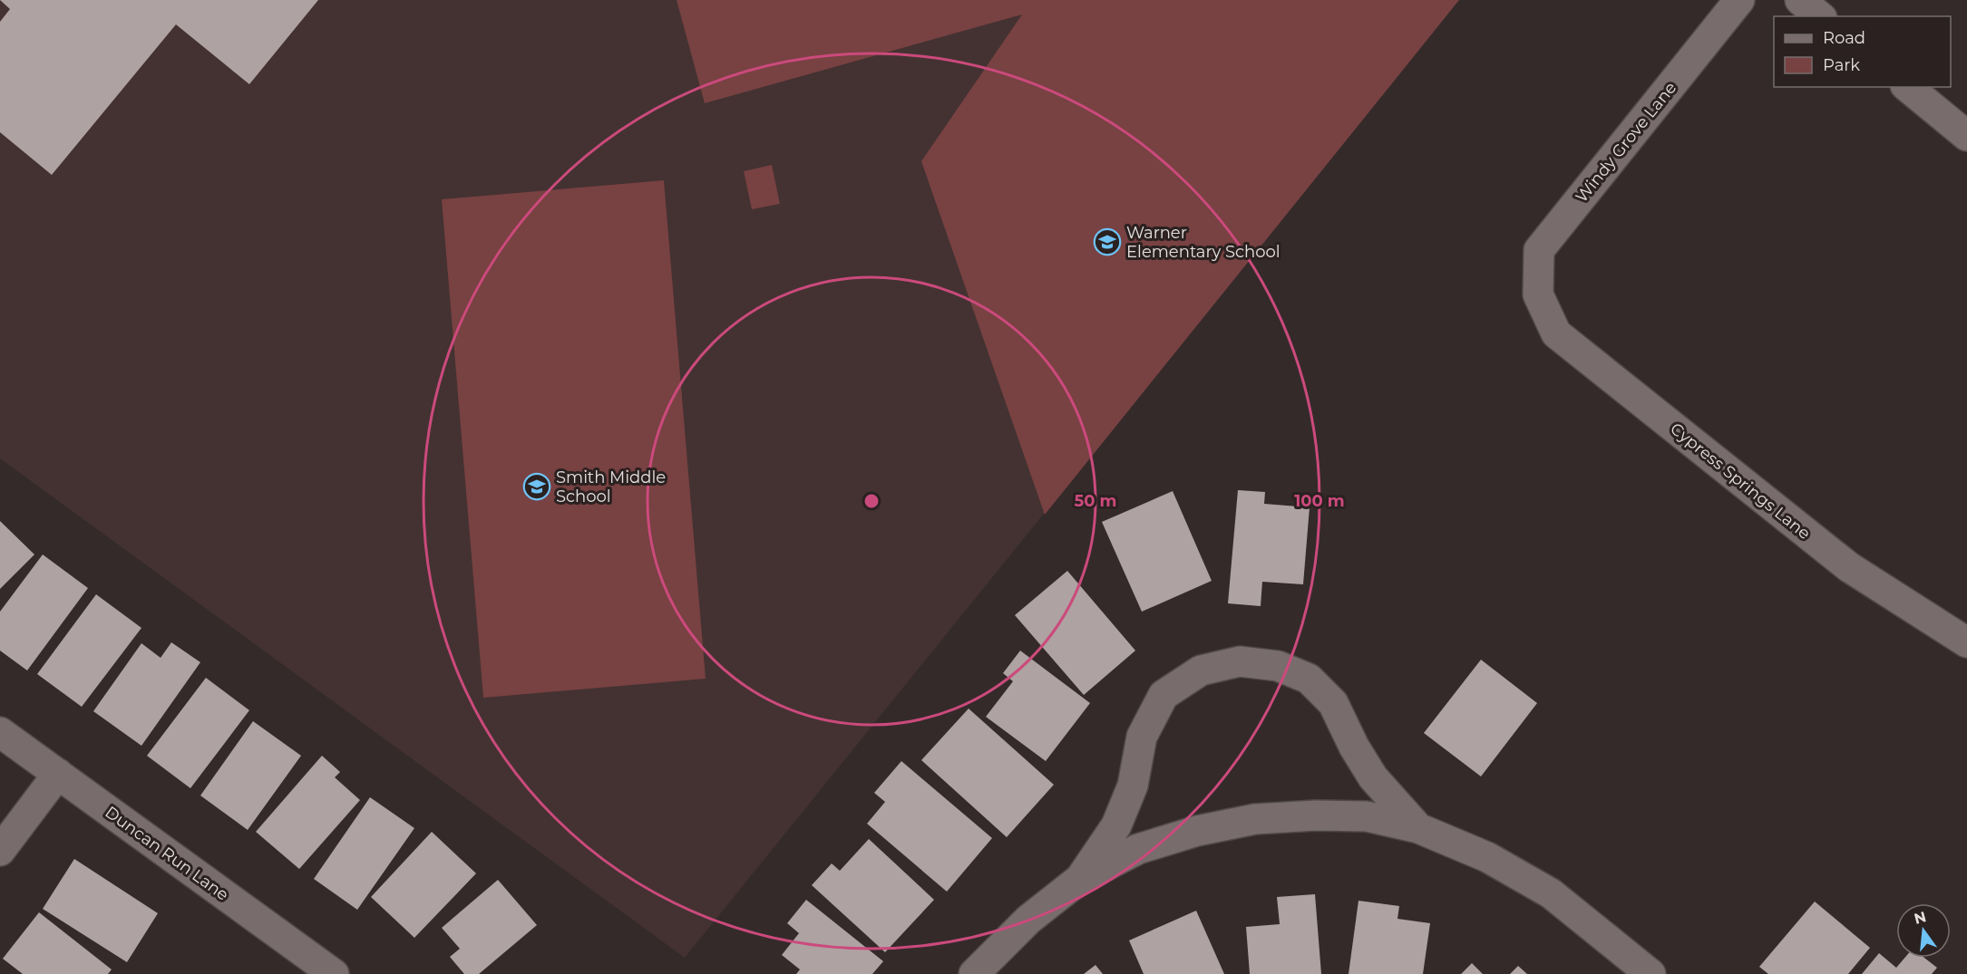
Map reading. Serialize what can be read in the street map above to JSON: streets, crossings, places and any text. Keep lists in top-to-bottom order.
{
  "streets": {
    "street": ["Windy Grove Lane", "Cypress Springs Lane", "Duncan Run Lane"]
  },
  "crossings": [
    ["Windy Grove Lane", "Cypress Springs Lane"]
  ],
  "places": {
    "school or university": ["Warner Elementary School", "Smith Middle School"]
  },
  "legend": ["Road", "Park"],
  "north": "top",
  "rings": ["50 m", "100 m"]
}
